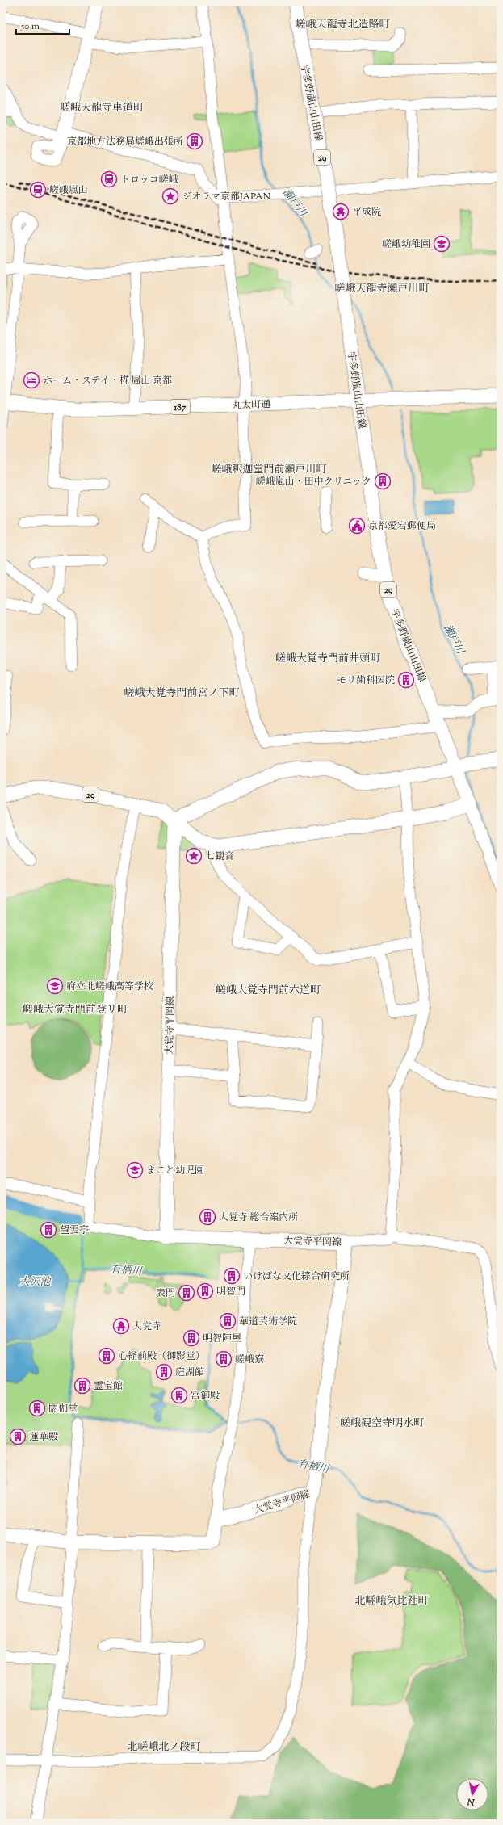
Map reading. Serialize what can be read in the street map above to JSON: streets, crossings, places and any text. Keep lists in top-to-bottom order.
{
  "streets": {
    "main road": [
      "宇多野嵐山山田線",
      "29",
      "丸太町通",
      "187",
      "大覚寺平岡線"
    ]
  },
  "crossings": [
    ["宇多野嵐山山田線", "29"],
    ["宇多野嵐山山田線", "丸太町通"],
    ["29", "大覚寺平岡線"]
  ],
  "districts": [
    "嵯峨天龍寺北造路町",
    "嵯峨天龍寺車道町",
    "嵯峨天龍寺瀬戸川町",
    "嵯峨釈迦堂門前瀬戸川町",
    "嵯峨大覚寺門前井頭町",
    "嵯峨大覚寺門前宮ノ下町",
    "嵯峨大覚寺門前六道町",
    "嵯峨大覚寺門前登リ町",
    "嵯峨観空寺明水町",
    "北嵯峨気比社町",
    "北嵯峨北ノ段町"
  ],
  "water": ["瀬戸川", "有栖川", "大沢池"],
  "places": {
    "building": [
      "京都地方法務局嵯峨出張所",
      "嵯峨嵐山・田中クリニック",
      "モリ歯科医院",
      "大覚寺 総合案内所",
      "望雲亭",
      "いけばな文化綜合研究所",
      "明智門",
      "表門",
      "華道芸術学院",
      "明智陣屋",
      "心経前殿（御影堂）",
      "嵯峨寮",
      "庭湖館",
      "霊宝館",
      "宮御殿",
      "閼伽堂",
      "蓮華殿"
    ],
    "station": ["トロッコ嵯峨", "嵯峨嵐山"],
    "place": ["ジオラマ京都JAPAN", "七観音"],
    "temple": ["平成院", "大覚寺"],
    "school or university": ["嵯峨幼稚園", "府立北嵯峨高等学校", "まこと幼児園"],
    "hotel": ["ホーム・ステイ・椛 嵐山 京都"],
    "public building": ["京都愛宕郵便局"]
  },
  "scale_bar": "50 m",
  "north": "bottom"
}
